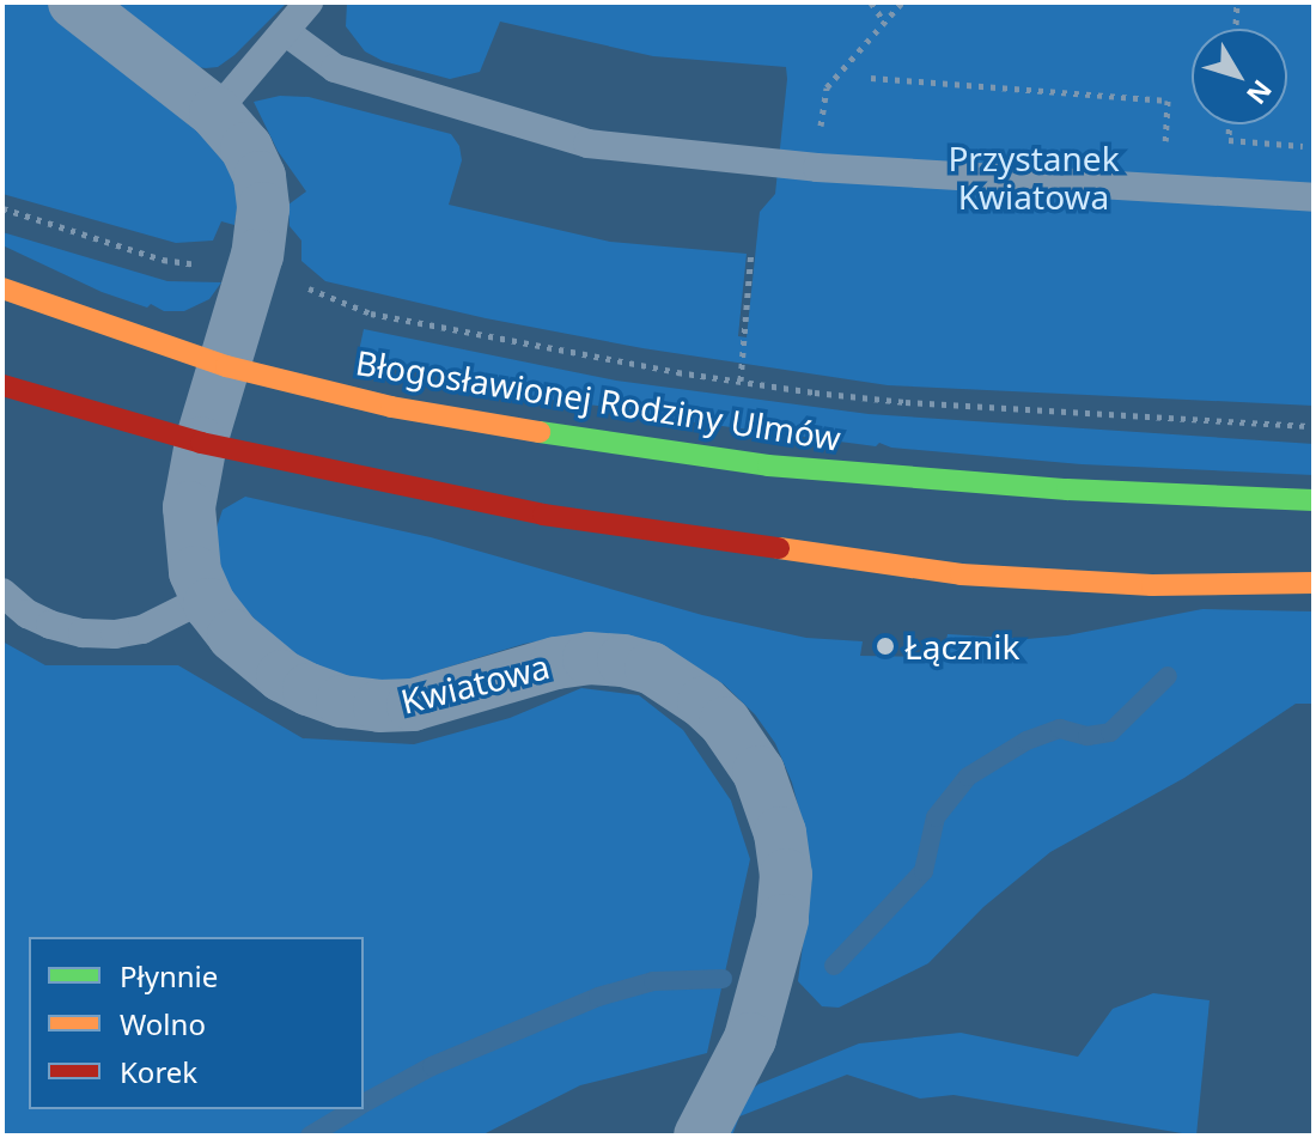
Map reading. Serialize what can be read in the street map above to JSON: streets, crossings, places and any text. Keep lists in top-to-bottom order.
{
  "streets": {
    "main road": ["Błogosławionej Rodziny Ulmów"],
    "street": ["Kwiatowa"]
  },
  "crossings": [
    ["Błogosławionej Rodziny Ulmów", "Kwiatowa"]
  ],
  "parks": ["Przystanek Kwiatowa"],
  "places": ["Łącznik"],
  "legend": ["Płynnie", "Wolno", "Korek"],
  "north": "bottom right"
}
